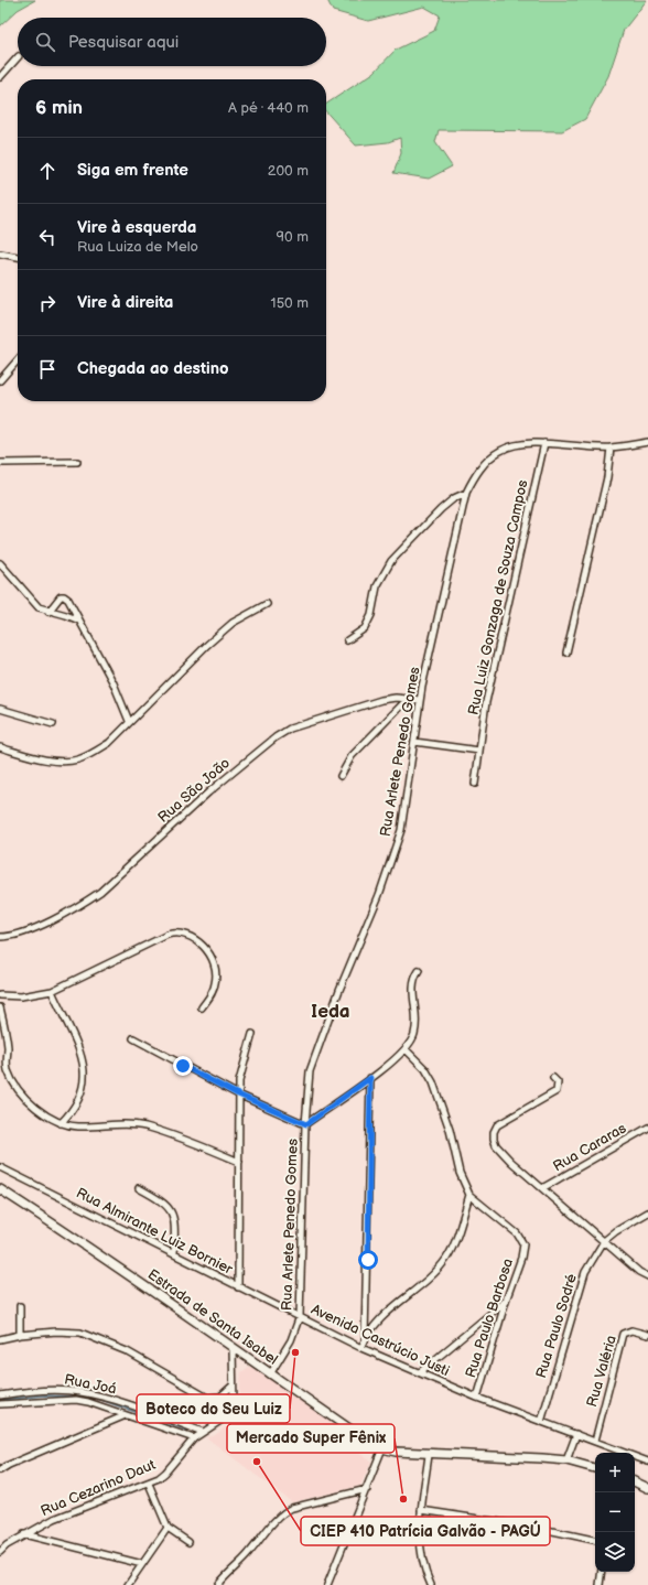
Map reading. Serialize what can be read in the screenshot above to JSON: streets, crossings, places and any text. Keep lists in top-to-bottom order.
{
  "streets": {
    "main road": ["Estrada de Santa Isabel"],
    "street": [
      "Rua Luiz Gonzaga de Souza Campos",
      "Rua Arlete Penedo Gomes",
      "Rua São João",
      "Rua Cararas",
      "Rua Almirante Luiz Bornier",
      "Rua Paulo Barbosa",
      "Rua Paulo Sodré",
      "Avenida Castrúcio Justi",
      "Rua Valéria",
      "Rua Joá",
      "Rua Cezarino Daut"
    ]
  },
  "crossings": [
    ["Rua Luiz Gonzaga de Souza Campos", "Rua Arlete Penedo Gomes"],
    ["Rua Arlete Penedo Gomes", "Rua São João"],
    ["Rua Arlete Penedo Gomes", "Rua Almirante Luiz Bornier"],
    ["Rua Arlete Penedo Gomes", "Estrada de Santa Isabel"],
    ["Rua Arlete Penedo Gomes", "Avenida Castrúcio Justi"],
    ["Rua Almirante Luiz Bornier", "Avenida Castrúcio Justi"],
    ["Estrada de Santa Isabel", "Rua Cezarino Daut"],
    ["Rua Paulo Barbosa", "Avenida Castrúcio Justi"],
    ["Rua Paulo Sodré", "Avenida Castrúcio Justi"],
    ["Avenida Castrúcio Justi", "Rua Valéria"],
    ["Rua Joá", "Rua Cezarino Daut"]
  ],
  "districts": ["Ieda"],
  "places": ["Boteco do Seu Luiz", "CIEP 410 Patrícia Galvão - PAGÚ", "Mercado Super Fênix"],
  "page": {
    "search": "Pesquisar aqui",
    "heading": ["6 min", "A pé · 440 m"],
    "list": [
      ["Siga em frente", "200 m"],
      ["Vire à esquerda", "Rua Luiza de Melo", "90 m"],
      ["Vire à direita", "150 m"],
      "Chegada ao destino"
    ],
    "map_buttons": ["+", "−"]
  }
}
